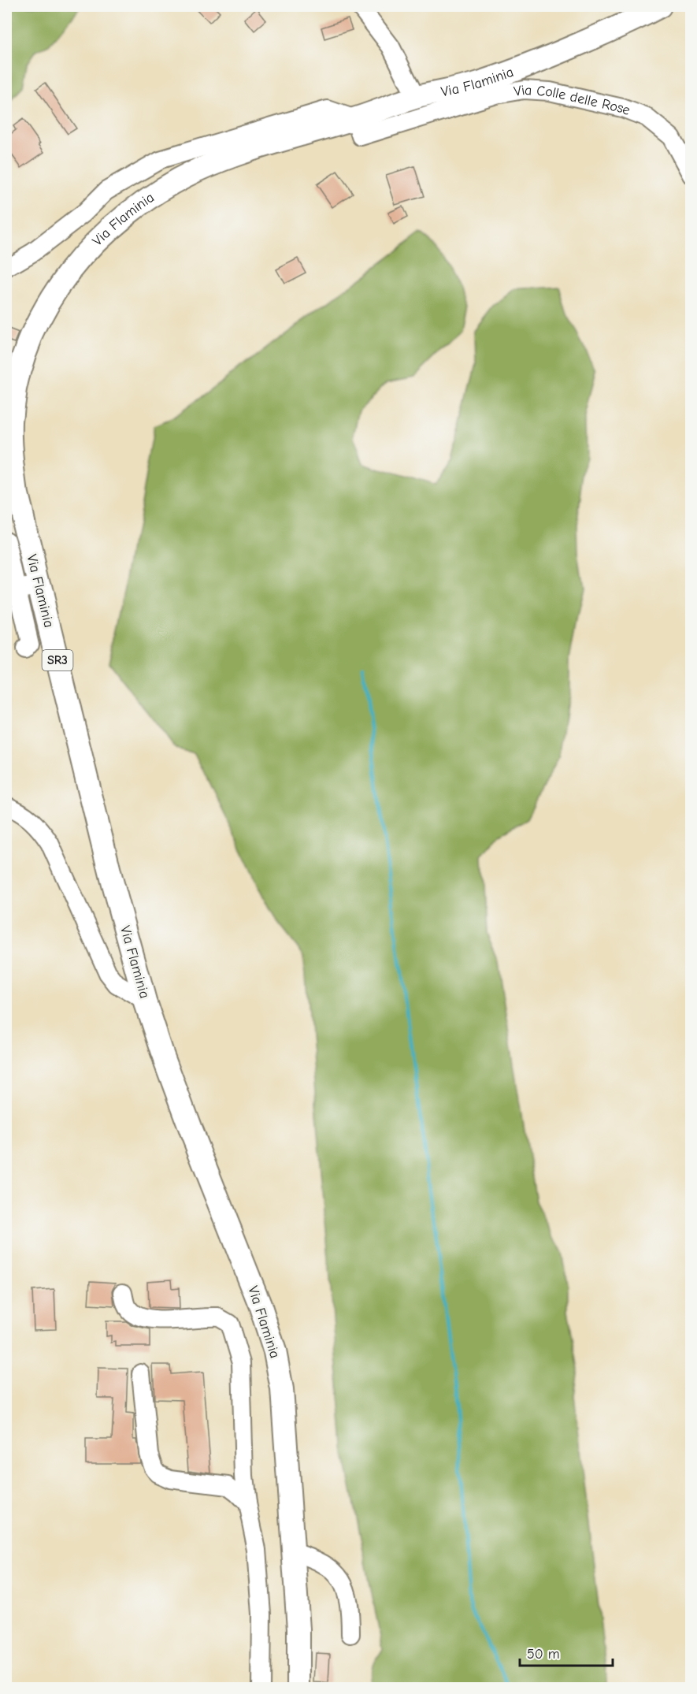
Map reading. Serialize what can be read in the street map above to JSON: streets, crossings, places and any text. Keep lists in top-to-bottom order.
{
  "streets": {
    "main road": ["Via Flaminia", "SR3"],
    "street": ["Via Colle delle Rose"]
  },
  "crossings": [
    ["Via Flaminia", "Via Colle delle Rose"]
  ],
  "scale_bar": "50 m"
}
